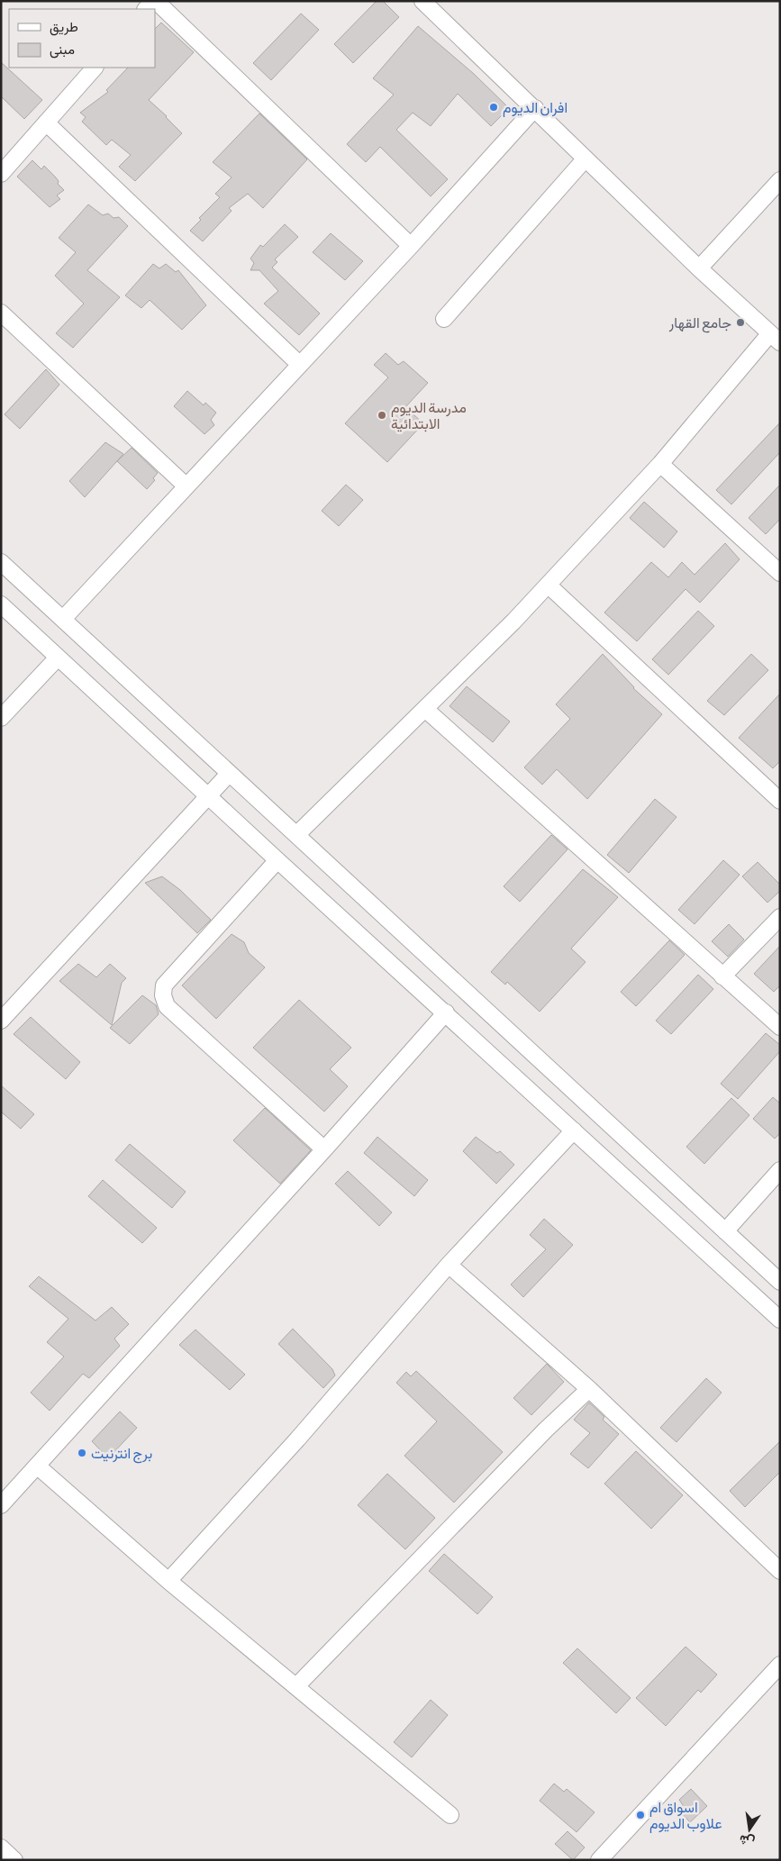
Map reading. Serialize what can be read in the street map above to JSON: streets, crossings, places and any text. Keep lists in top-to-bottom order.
{
  "places": [
    "افران الديوم",
    "جامع القهار",
    "مدرسة الديوم الابتدائية",
    "برج انترنيت",
    "اسواق ام علاوب الديوم"
  ],
  "legend": ["طريق", "مبنى"],
  "north": "bottom"
}
